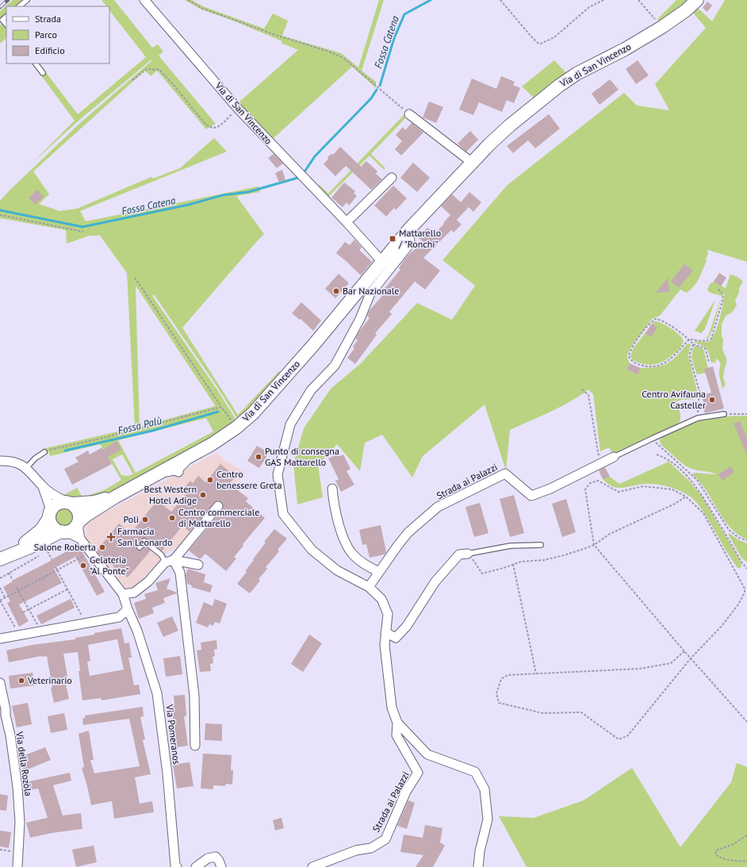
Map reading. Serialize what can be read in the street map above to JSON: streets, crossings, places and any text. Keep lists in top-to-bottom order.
{
  "streets": {
    "main road": ["Via di San Vincenzo"],
    "street": ["Strada ai Palazzi", "Via Pomeranos", "Via della Rozòla"]
  },
  "crossings": [
    ["Via di San Vincenzo", "Strada ai Palazzi"],
    ["Via di San Vincenzo", "Via Pomeranos"]
  ],
  "water": ["Fossa Catena", "Fossa Palù"],
  "places": {
    "transit": ["Mattarello / \"Ronchi\""],
    "other": [
      "Bar Nazionale",
      "Centro Avifauna Casteller",
      "Punto di consegna GAS Mattarello",
      "Centro benessere Greta",
      "Best Western Hotel Adige",
      "Centro commerciale di Mattarello",
      "Poli",
      "Salone Roberta",
      "Gelateria \"Al Ponte\"",
      "Veterinario"
    ],
    "health": ["Farmacia San Leonardo"]
  },
  "legend": ["Strada", "Parco", "Edificio"]
}
